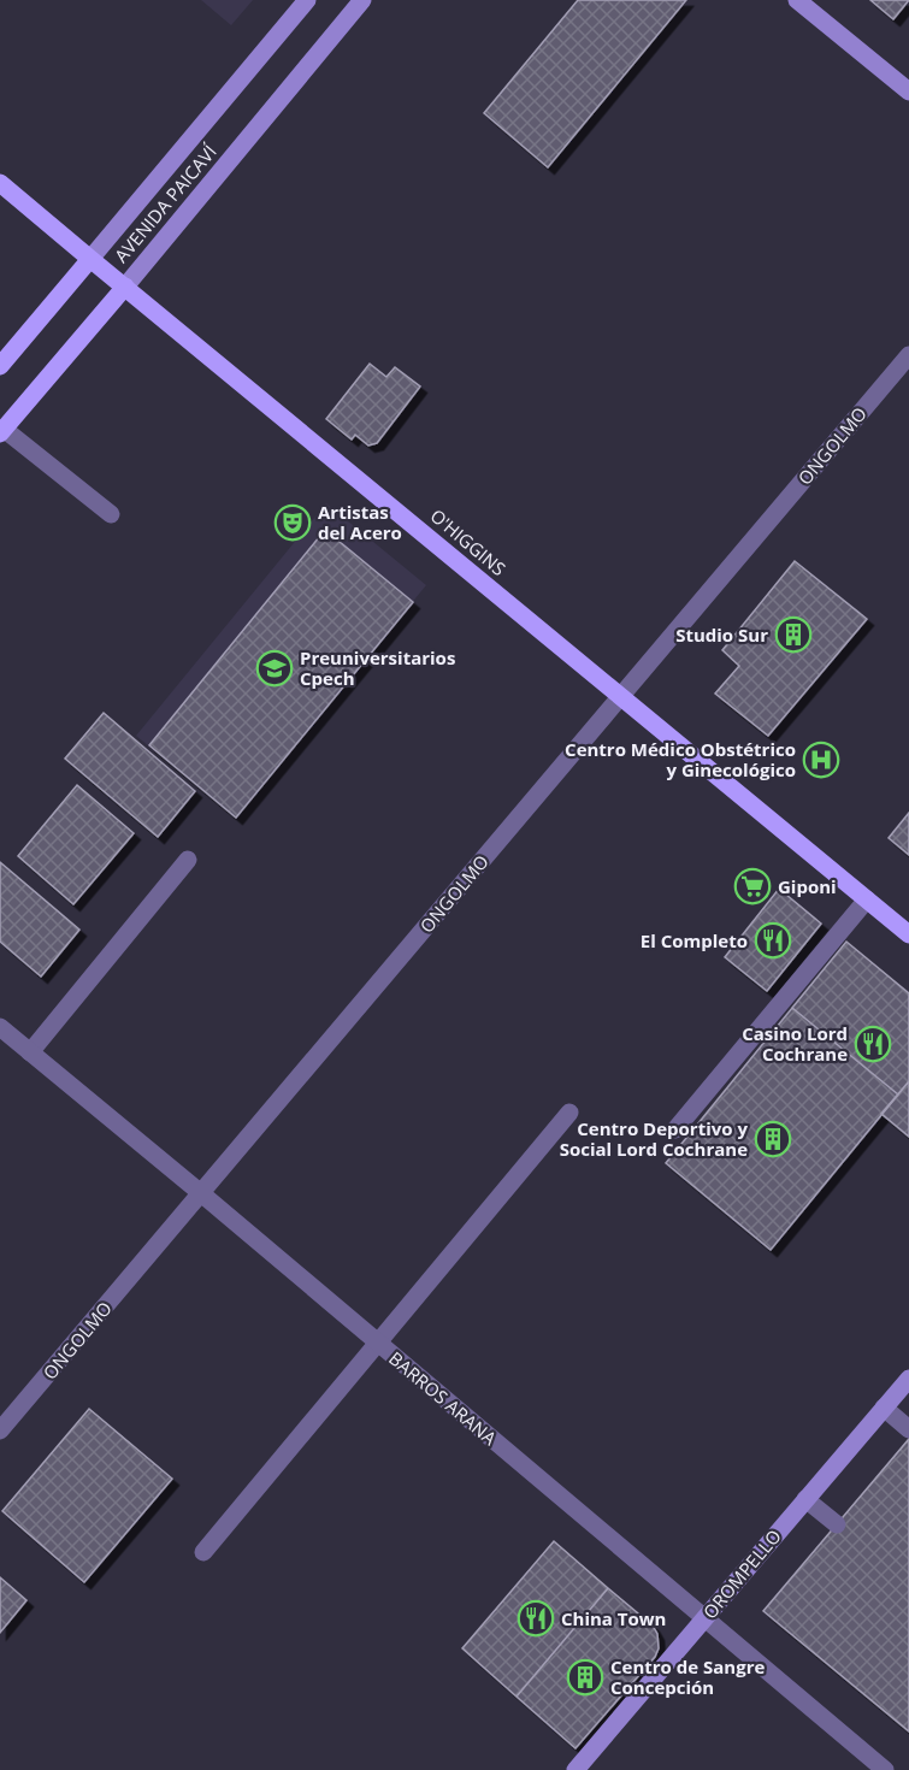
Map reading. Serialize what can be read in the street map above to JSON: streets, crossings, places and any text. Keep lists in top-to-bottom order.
{
  "streets": {
    "main road": ["AVENIDA PAICAVÍ", "O'HIGGINS", "OROMPELLO"],
    "street": ["ONGOLMO", "BARROS ARANA"]
  },
  "crossings": [
    ["AVENIDA PAICAVÍ", "O'HIGGINS"],
    ["ONGOLMO", "O'HIGGINS"],
    ["ONGOLMO", "BARROS ARANA"],
    ["BARROS ARANA", "OROMPELLO"]
  ],
  "places": {
    "theatre": ["Artistas del Acero"],
    "building": ["Studio Sur", "Centro Deportivo y Social Lord Cochrane", "Centro de Sangre Concepción"],
    "school or university": ["Preuniversitarios Cpech"],
    "hospital": ["Centro Médico Obstétrico y Ginecológico"],
    "supermarket": ["Giponi"],
    "restaurant": ["El Completo", "Casino Lord Cochrane", "China Town"]
  }
}
